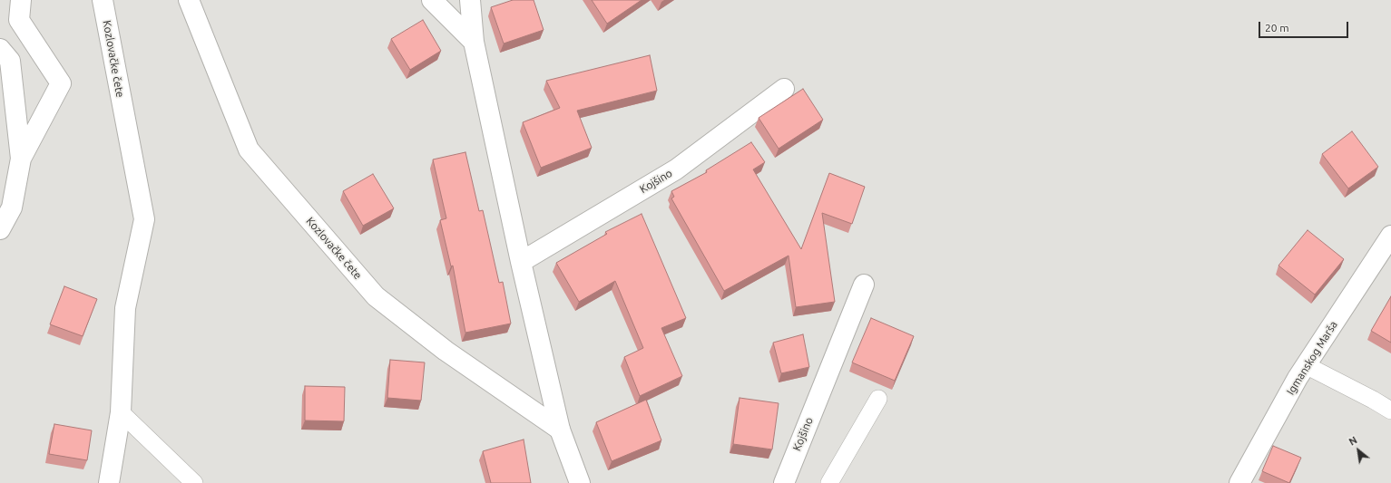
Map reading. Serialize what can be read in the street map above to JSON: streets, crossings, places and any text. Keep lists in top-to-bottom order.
{
  "streets": {
    "street": ["Kozlovačke čete", "Kojšino", "Igmanskog Marša"]
  },
  "scale_bar": "20 m",
  "north": "top left"
}
